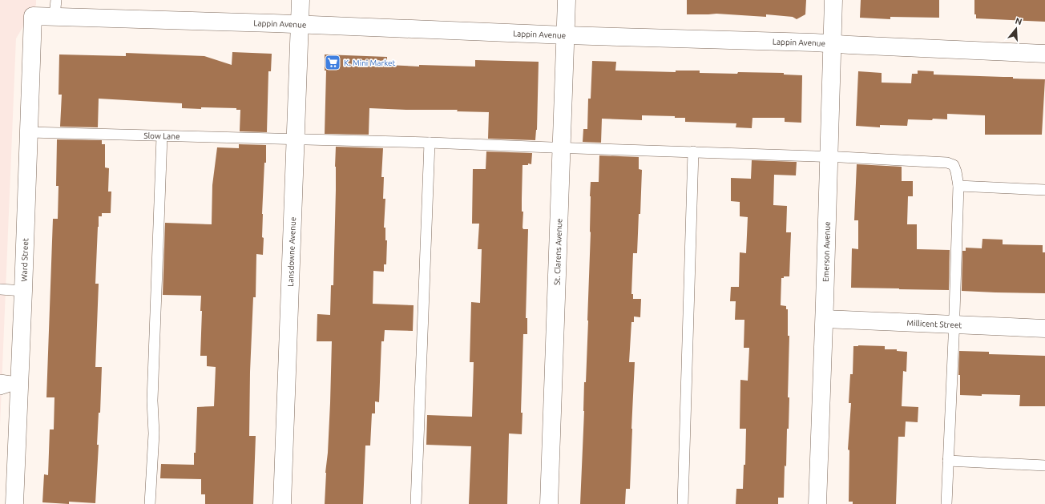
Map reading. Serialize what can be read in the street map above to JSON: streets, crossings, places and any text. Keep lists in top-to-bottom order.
{
  "streets": {
    "street": [
      "Lappin Avenue",
      "Lansdowne Avenue",
      "St. Clarens Avenue",
      "Emerson Avenue",
      "Ward Street",
      "Millicent Street"
    ],
    "lane": ["Slow Lane"]
  },
  "crossings": [
    ["Lappin Avenue", "Lansdowne Avenue"],
    ["Lappin Avenue", "St. Clarens Avenue"],
    ["Lappin Avenue", "Emerson Avenue"],
    ["Lappin Avenue", "Ward Street"],
    ["Slow Lane", "Lansdowne Avenue"],
    ["Slow Lane", "St. Clarens Avenue"],
    ["Slow Lane", "Emerson Avenue"],
    ["Slow Lane", "Ward Street"],
    ["Emerson Avenue", "Millicent Street"]
  ],
  "places": {
    "supermarket": ["K. Mini Market"]
  },
  "north": "top"
}
